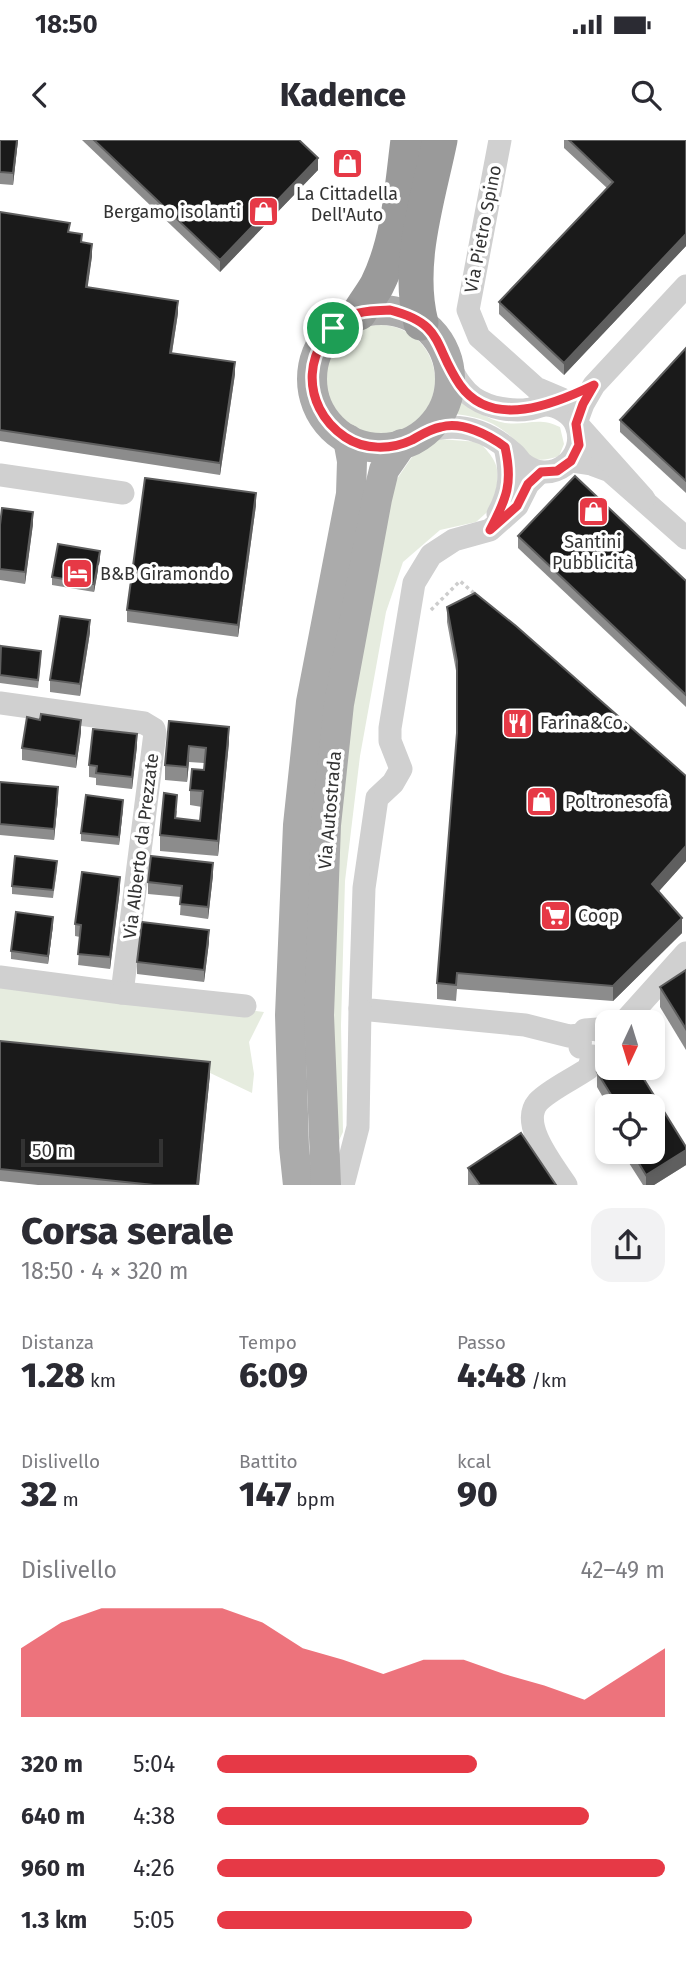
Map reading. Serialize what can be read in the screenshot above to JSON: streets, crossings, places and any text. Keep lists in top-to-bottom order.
{
  "streets": {
    "main road": ["Via Autostrada"],
    "street": ["Via Pietro Spino", "Via Alberto da Prezzate"]
  },
  "places": {
    "shop": [
      "La Cittadella Dell'Auto",
      "Bergamo isolanti",
      "Santini Pubblicità",
      "Poltronesofà"
    ],
    "hotel": ["B&B Giramondo"],
    "restaurant": ["Farina&Co."],
    "supermarket": ["Coop"]
  },
  "scale_bar": "50 m",
  "north": "bottom",
  "page": {
    "status": "18:50",
    "header": "Kadence",
    "scale": "50 m",
    "heading": ["Corsa serale", "18:50 · 4 × 320 m"],
    "stats": [
      ["Distanza", "1.28 km"],
      ["Tempo", "6:09"],
      ["Passo", "4:48 /km"],
      ["Dislivello", "32 m"],
      ["Battito", "147 bpm"],
      ["kcal", "90"]
    ],
    "chart": ["Dislivello", "42–49 m"],
    "list": [
      {
        "name": "320 m",
        "note": "5:04"
      },
      {
        "name": "640 m",
        "note": "4:38"
      },
      {
        "name": "960 m",
        "note": "4:26"
      },
      {
        "name": "1.3 km",
        "note": "5:05"
      }
    ]
  }
}
